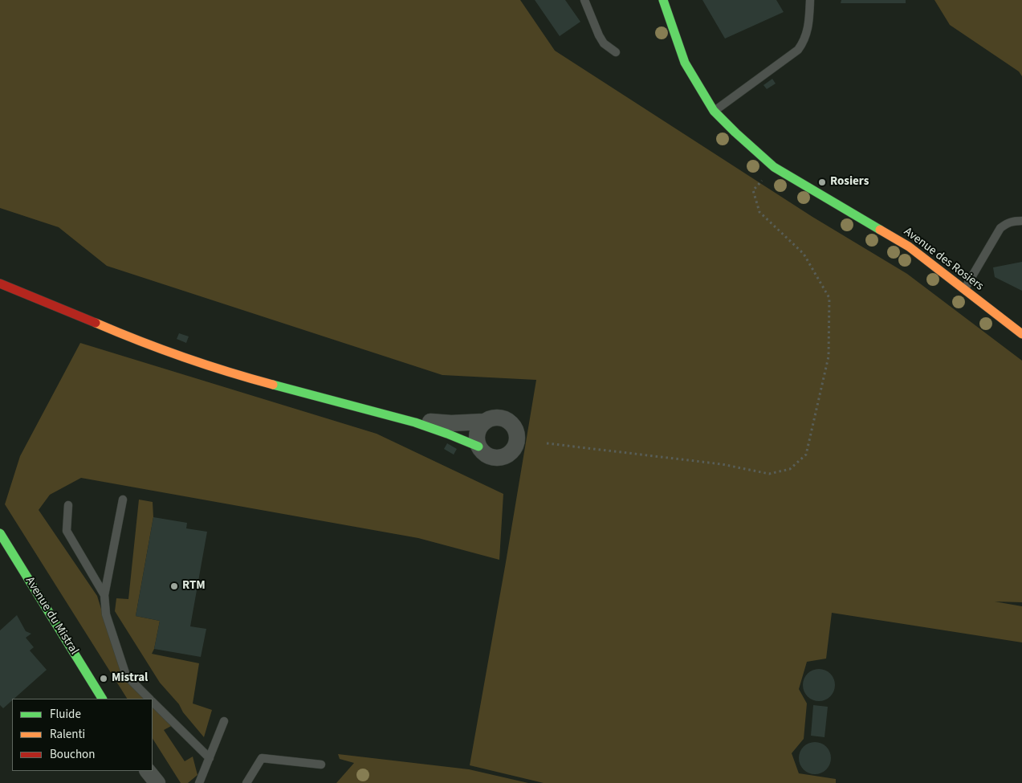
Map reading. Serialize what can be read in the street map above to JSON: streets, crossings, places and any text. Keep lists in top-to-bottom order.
{
  "streets": {
    "street": ["Avenue des Rosiers", "Avenue du Mistral"]
  },
  "places": ["Rosiers", "RTM", "Mistral"],
  "legend": ["Fluide", "Ralenti", "Bouchon"]
}
